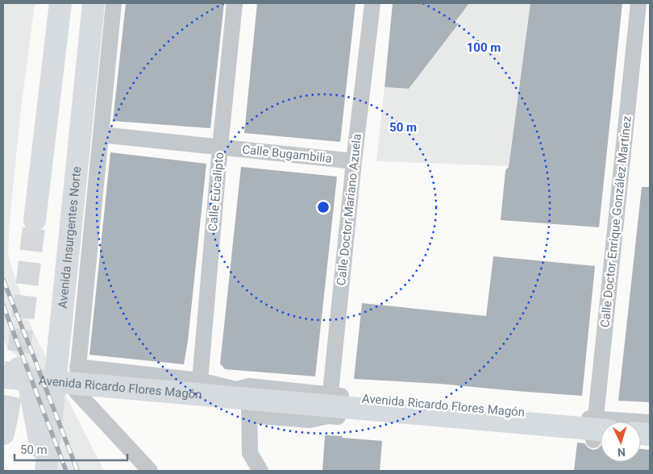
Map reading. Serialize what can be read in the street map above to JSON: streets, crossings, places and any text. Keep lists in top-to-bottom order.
{
  "streets": {
    "main road": ["Avenida Insurgentes Norte", "Avenida Ricardo Flores Magón"],
    "street": [
      "Calle Bugambilia",
      "Calle Eucalipto",
      "Calle Doctor Mariano Azuela",
      "Calle Doctor Enrique González Martínez"
    ]
  },
  "crossings": [
    ["Calle Bugambilia", "Calle Eucalipto"],
    ["Calle Bugambilia", "Calle Doctor Mariano Azuela"],
    ["Calle Bugambilia", "Avenida Insurgentes Norte"],
    ["Calle Eucalipto", "Avenida Ricardo Flores Magón"],
    ["Calle Doctor Mariano Azuela", "Avenida Ricardo Flores Magón"],
    ["Avenida Insurgentes Norte", "Avenida Ricardo Flores Magón"]
  ],
  "scale_bar": "50 m",
  "north": "bottom",
  "rings": ["100 m", "50 m"]
}
